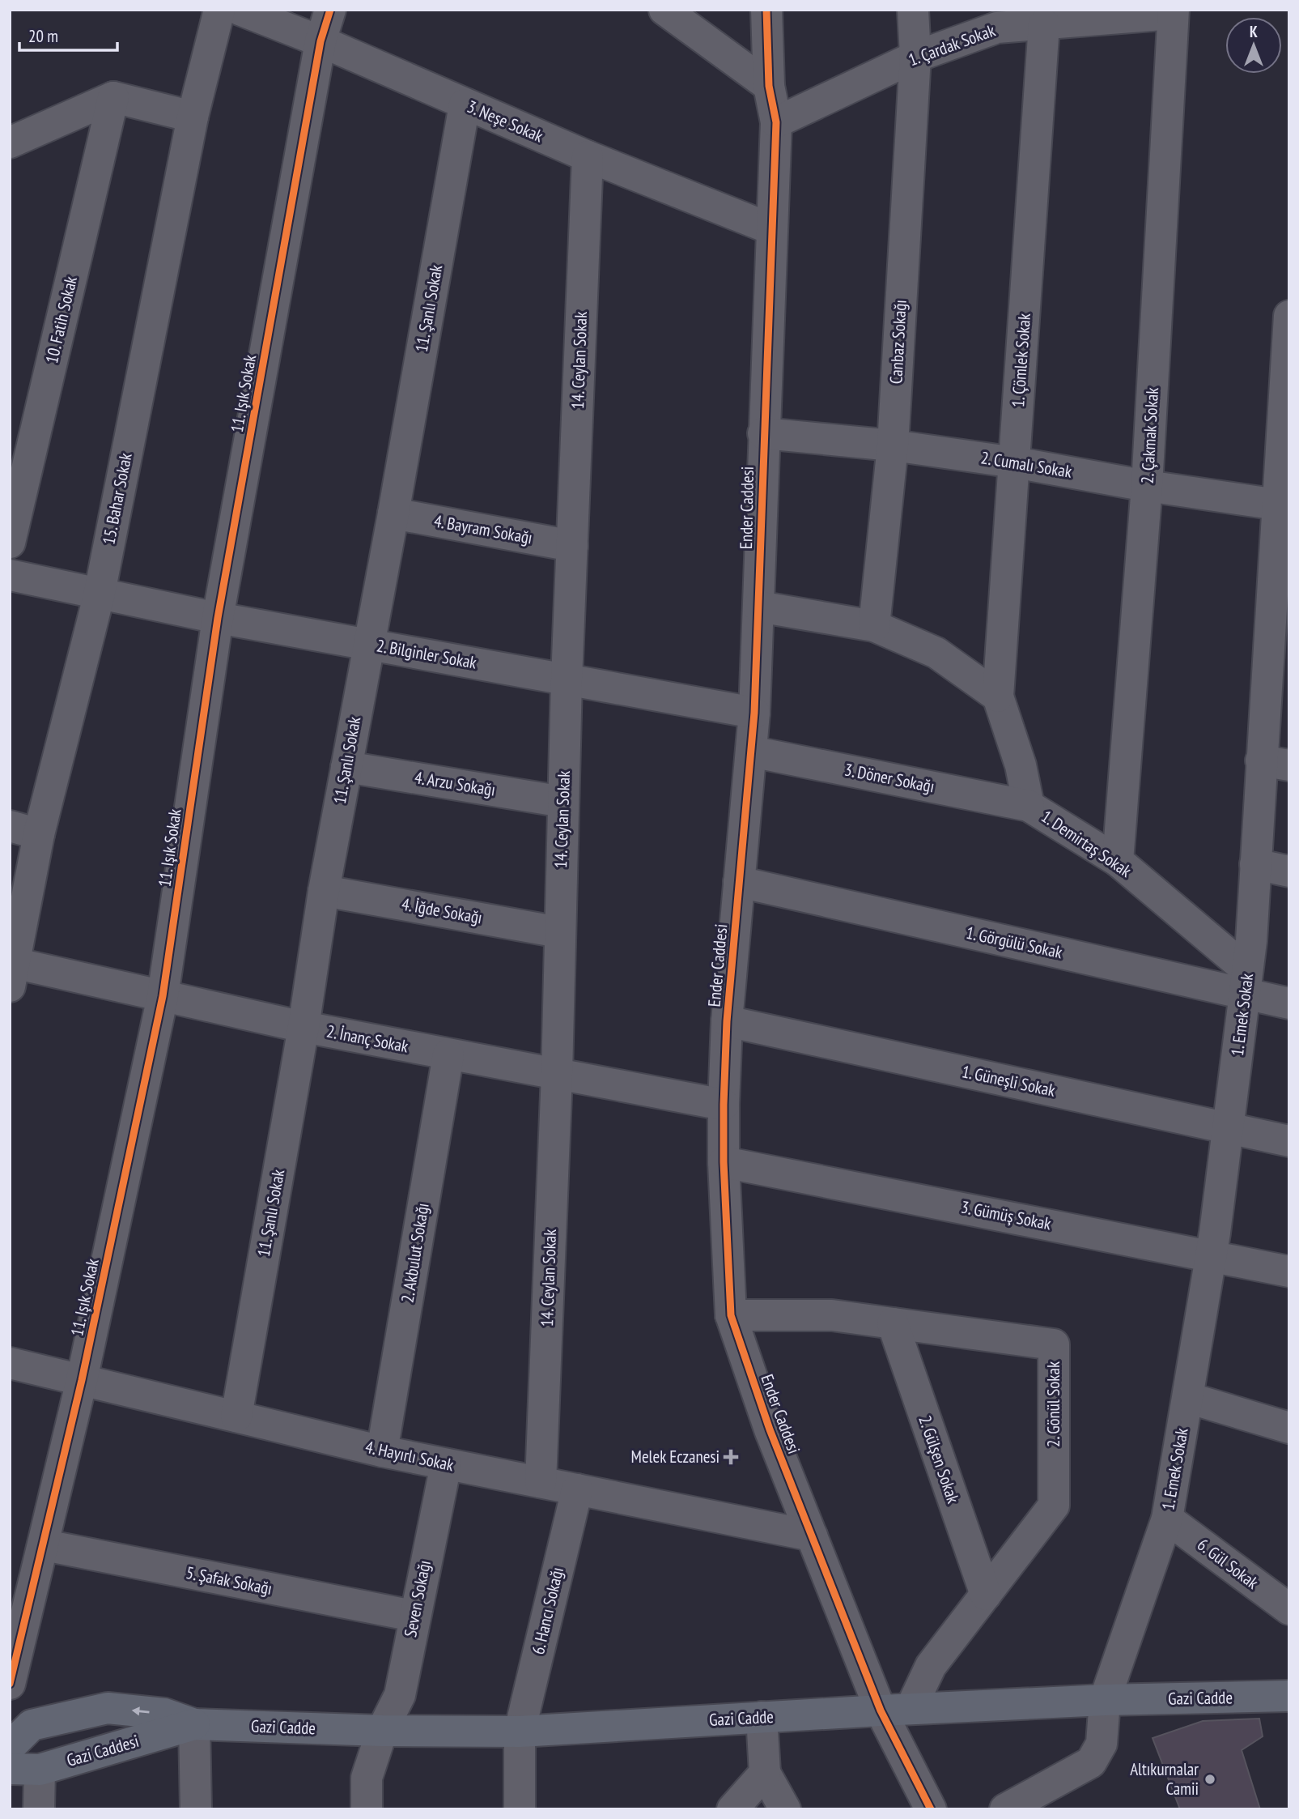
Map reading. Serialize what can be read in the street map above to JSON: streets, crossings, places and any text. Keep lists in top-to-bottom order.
{
  "streets": {
    "main road": ["Gazi Cadde", "Gazi Caddesi"],
    "street": [
      "1. Çardak Sokak",
      "3. Neşe Sokak",
      "11. Şanlı Sokak",
      "10. Fatih Sokak",
      "Canbaz Sokağı",
      "14. Ceylan Sokak",
      "1. Çömlek Sokak",
      "11. Işık Sokak",
      "2. Çakmak Sokak",
      "2. Cumalı Sokak",
      "15. Bahar Sokak",
      "Ender Caddesi",
      "4. Bayram Sokağı",
      "2. Bilginler Sokak",
      "3. Döner Sokağı",
      "4. Arzu Sokağı",
      "1. Demirtaş Sokak",
      "4. İğde Sokağı",
      "1. Görgülü Sokak",
      "1. Emek Sokak",
      "2. İnanç Sokak",
      "1. Güneşli Sokak",
      "3. Gümüş Sokak",
      "2. Akbulut Sokağı",
      "2. Gönül Sokak",
      "4. Hayırlı Sokak",
      "2. Gülşen Sokak",
      "6. Gül Sokak",
      "5. Şafak Sokağı",
      "Seven Sokağı",
      "6. Hancı Sokağı"
    ]
  },
  "crossings": [
    ["1. Çardak Sokak", "Canbaz Sokağı"],
    ["1. Çardak Sokak", "1. Çömlek Sokak"],
    ["1. Çardak Sokak", "2. Çakmak Sokak"],
    ["1. Çardak Sokak", "Ender Caddesi"],
    ["3. Neşe Sokak", "11. Şanlı Sokak"],
    ["3. Neşe Sokak", "14. Ceylan Sokak"],
    ["3. Neşe Sokak", "11. Işık Sokak"],
    ["3. Neşe Sokak", "Ender Caddesi"],
    ["11. Şanlı Sokak", "4. Bayram Sokağı"],
    ["11. Şanlı Sokak", "2. Bilginler Sokak"],
    ["11. Şanlı Sokak", "4. Arzu Sokağı"],
    ["11. Şanlı Sokak", "4. İğde Sokağı"],
    ["11. Şanlı Sokak", "2. İnanç Sokak"],
    ["11. Şanlı Sokak", "4. Hayırlı Sokak"],
    ["Canbaz Sokağı", "2. Cumalı Sokak"],
    ["14. Ceylan Sokak", "4. Bayram Sokağı"],
    ["14. Ceylan Sokak", "2. Bilginler Sokak"],
    ["14. Ceylan Sokak", "4. Arzu Sokağı"],
    ["14. Ceylan Sokak", "4. İğde Sokağı"],
    ["14. Ceylan Sokak", "2. İnanç Sokak"],
    ["14. Ceylan Sokak", "4. Hayırlı Sokak"],
    ["1. Çömlek Sokak", "2. Cumalı Sokak"],
    ["1. Çömlek Sokak", "1. Demirtaş Sokak"],
    ["11. Işık Sokak", "2. Bilginler Sokak"],
    ["11. Işık Sokak", "2. İnanç Sokak"],
    ["11. Işık Sokak", "4. Hayırlı Sokak"],
    ["11. Işık Sokak", "5. Şafak Sokağı"],
    ["2. Çakmak Sokak", "2. Cumalı Sokak"],
    ["2. Çakmak Sokak", "1. Demirtaş Sokak"],
    ["2. Cumalı Sokak", "Ender Caddesi"],
    ["2. Cumalı Sokak", "1. Emek Sokak"],
    ["15. Bahar Sokak", "2. Bilginler Sokak"],
    ["15. Bahar Sokak", "2. İnanç Sokak"],
    ["Ender Caddesi", "2. Bilginler Sokak"],
    ["Ender Caddesi", "3. Döner Sokağı"],
    ["Ender Caddesi", "1. Görgülü Sokak"],
    ["Ender Caddesi", "2. İnanç Sokak"],
    ["Ender Caddesi", "1. Güneşli Sokak"],
    ["Ender Caddesi", "3. Gümüş Sokak"],
    ["Ender Caddesi", "2. Gönül Sokak"],
    ["Ender Caddesi", "4. Hayırlı Sokak"],
    ["Ender Caddesi", "Gazi Cadde"],
    ["3. Döner Sokağı", "1. Demirtaş Sokak"],
    ["1. Demirtaş Sokak", "1. Görgülü Sokak"],
    ["1. Demirtaş Sokak", "1. Emek Sokak"],
    ["1. Görgülü Sokak", "1. Emek Sokak"],
    ["1. Emek Sokak", "1. Güneşli Sokak"],
    ["1. Emek Sokak", "3. Gümüş Sokak"],
    ["1. Emek Sokak", "6. Gül Sokak"],
    ["1. Emek Sokak", "Gazi Cadde"],
    ["2. İnanç Sokak", "2. Akbulut Sokağı"],
    ["2. Akbulut Sokağı", "4. Hayırlı Sokak"],
    ["2. Gönül Sokak", "2. Gülşen Sokak"],
    ["2. Gönül Sokak", "Gazi Cadde"],
    ["4. Hayırlı Sokak", "Seven Sokağı"],
    ["4. Hayırlı Sokak", "6. Hancı Sokağı"],
    ["5. Şafak Sokağı", "Seven Sokağı"],
    ["Seven Sokağı", "Gazi Cadde"],
    ["6. Hancı Sokağı", "Gazi Cadde"],
    ["Gazi Cadde", "Gazi Caddesi"]
  ],
  "places": {
    "health": ["Melek Eczanesi"],
    "other": ["Altıkurnalar Camii"]
  },
  "scale_bar": "20 m",
  "north": "top"
}
